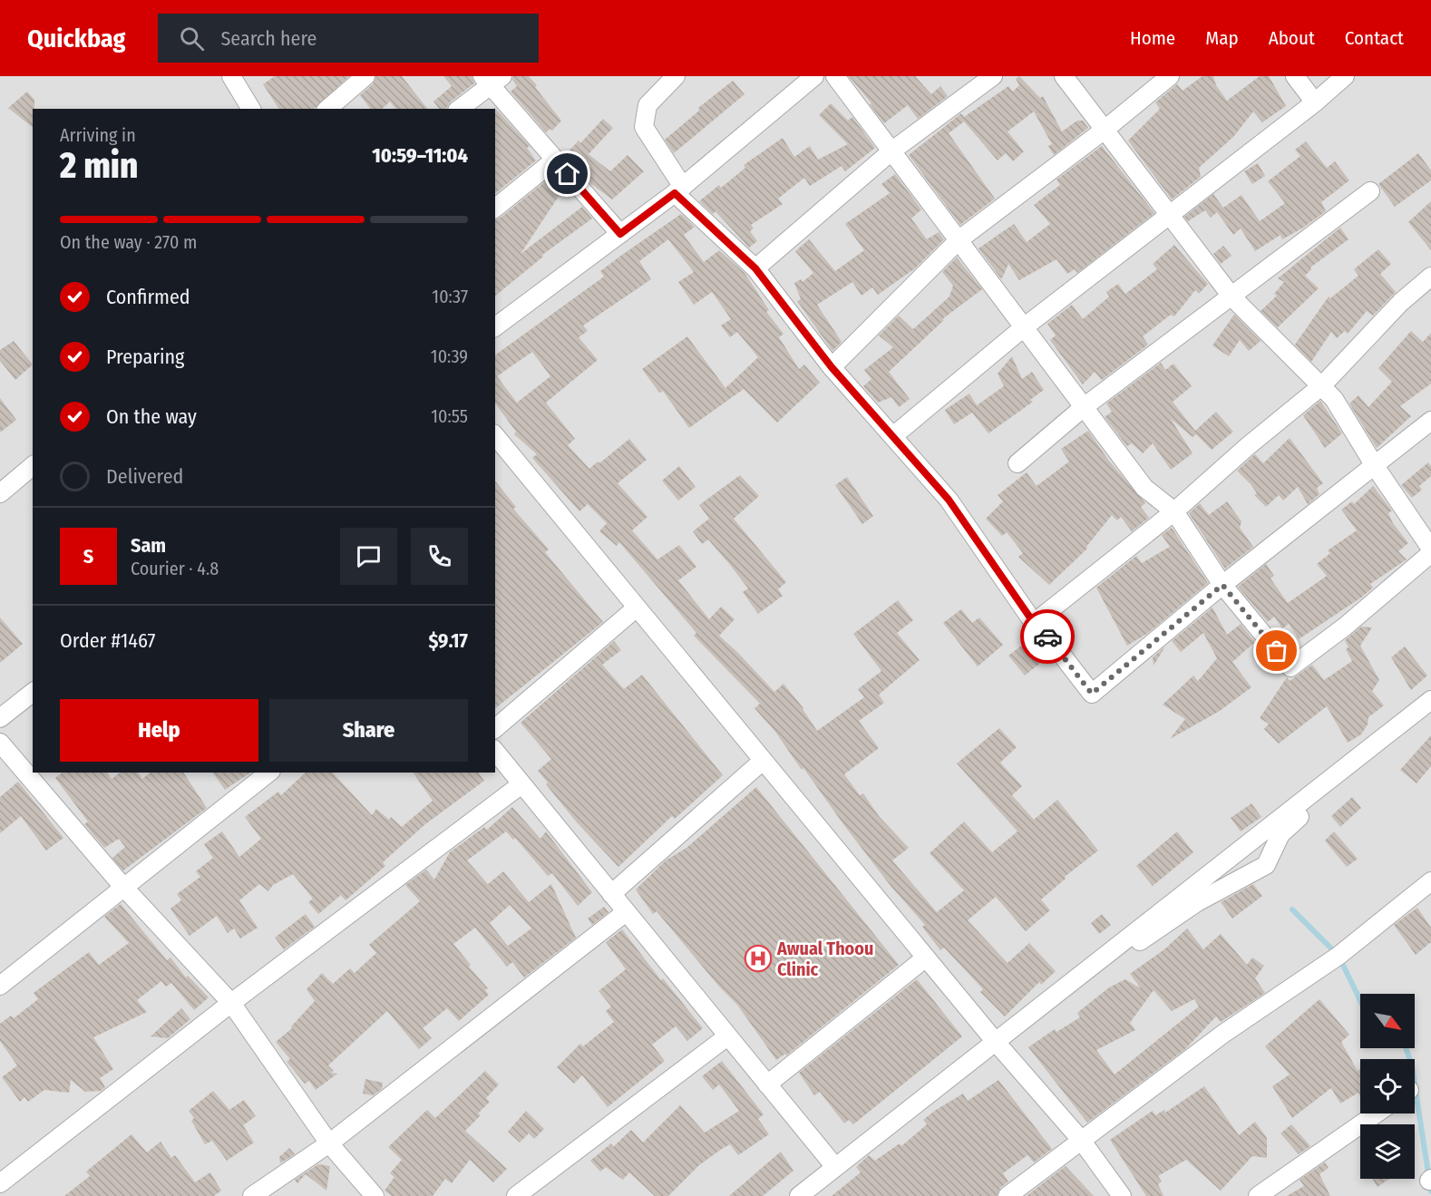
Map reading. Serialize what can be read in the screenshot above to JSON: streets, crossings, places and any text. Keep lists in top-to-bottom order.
{
  "places": {
    "hospital": ["Awual Thoou Clinic"]
  },
  "north": "bottom right",
  "page": {
    "header": "Quickbag",
    "search": "Search here",
    "nav": [
      "Home",
      "Map",
      "About",
      "Contact"
    ],
    "heading": ["2 min", "Arriving in", "10:59–11:04"],
    "panel": [
      "Sam",
      "Courier · 4.8",
      "Order #1467",
      "$9.17"
    ],
    "bar": "On the way · 270 m",
    "list": [
      ["Confirmed", "10:37"],
      ["Preparing", "10:39"],
      ["On the way", "10:55"],
      "Delivered"
    ],
    "round": "S",
    "buttons": ["Help", "Share"]
  }
}
